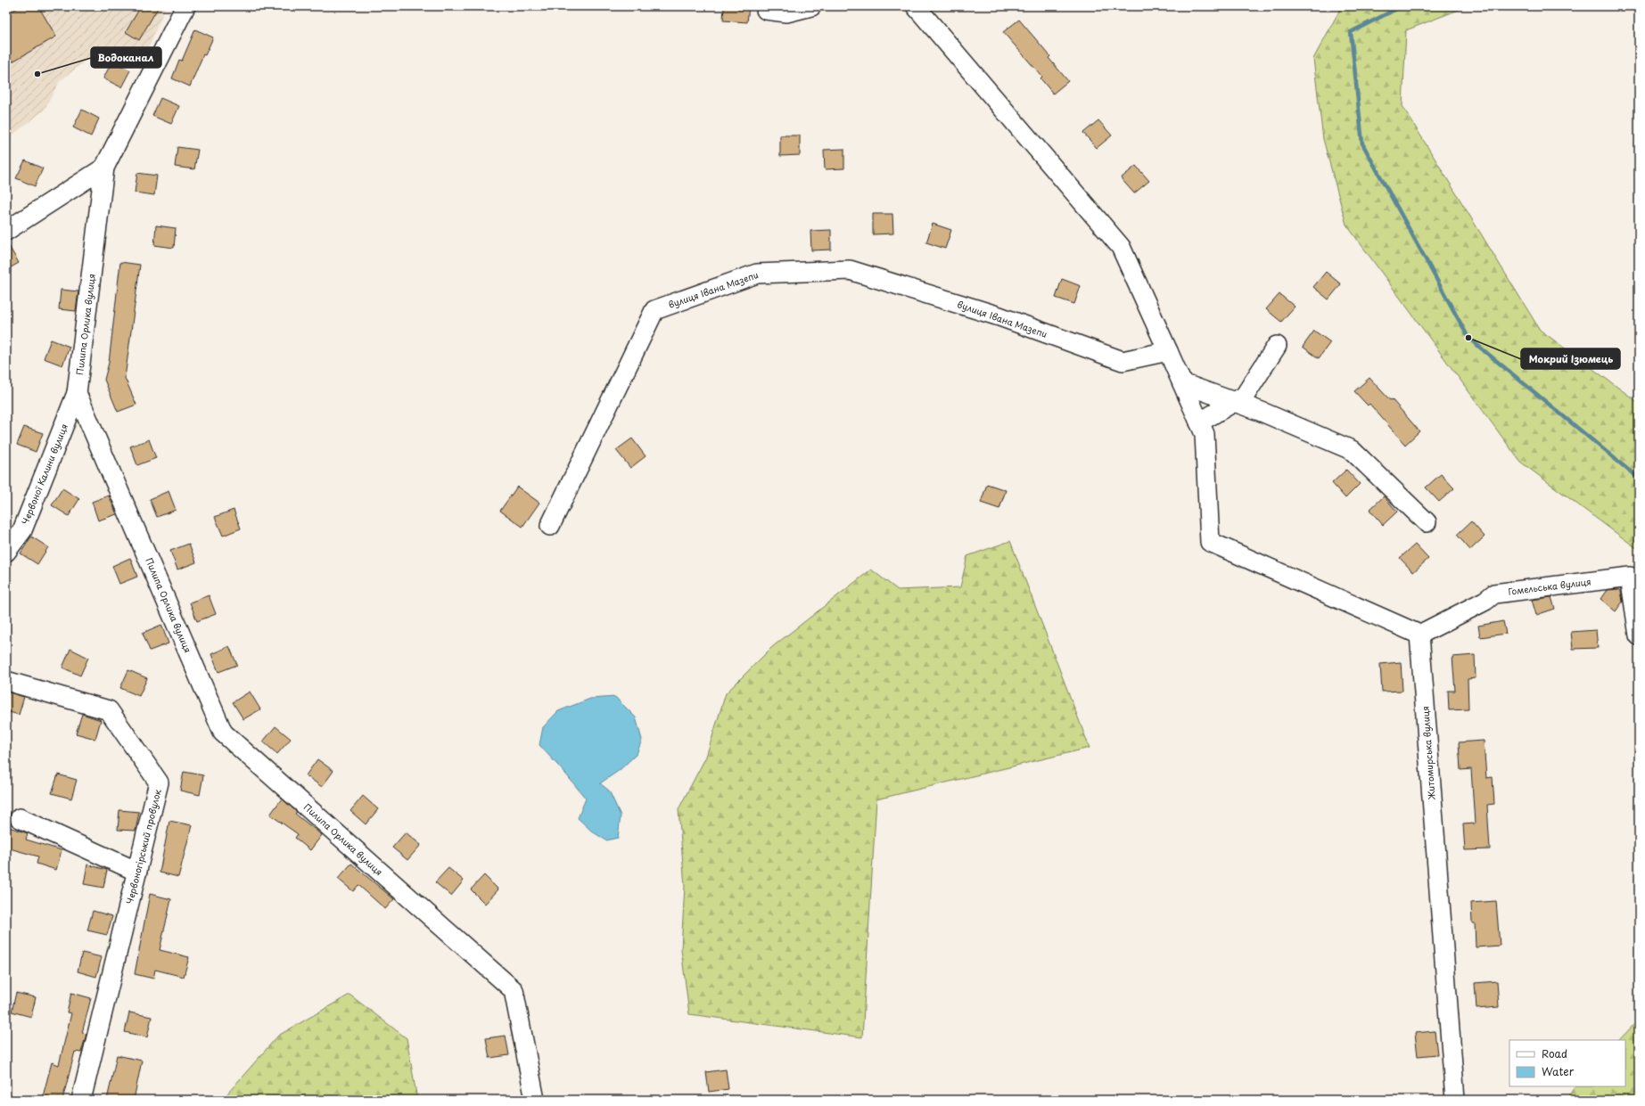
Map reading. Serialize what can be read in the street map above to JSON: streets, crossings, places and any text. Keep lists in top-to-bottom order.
{
  "streets": {
    "street": [
      "вулиця Івана Мазепи",
      "Пилипа Орлика вулиця",
      "Червоної Калини вулиця",
      "Гомельська вулиця",
      "Житомирська вулиця",
      "Червоногірський провулок"
    ]
  },
  "crossings": [
    ["Пилипа Орлика вулиця", "Червоної Калини вулиця"],
    ["Гомельська вулиця", "Житомирська вулиця"]
  ],
  "places": ["Водоканал", "Мокрий Ізюмець"],
  "legend": ["Road", "Water"]
}
